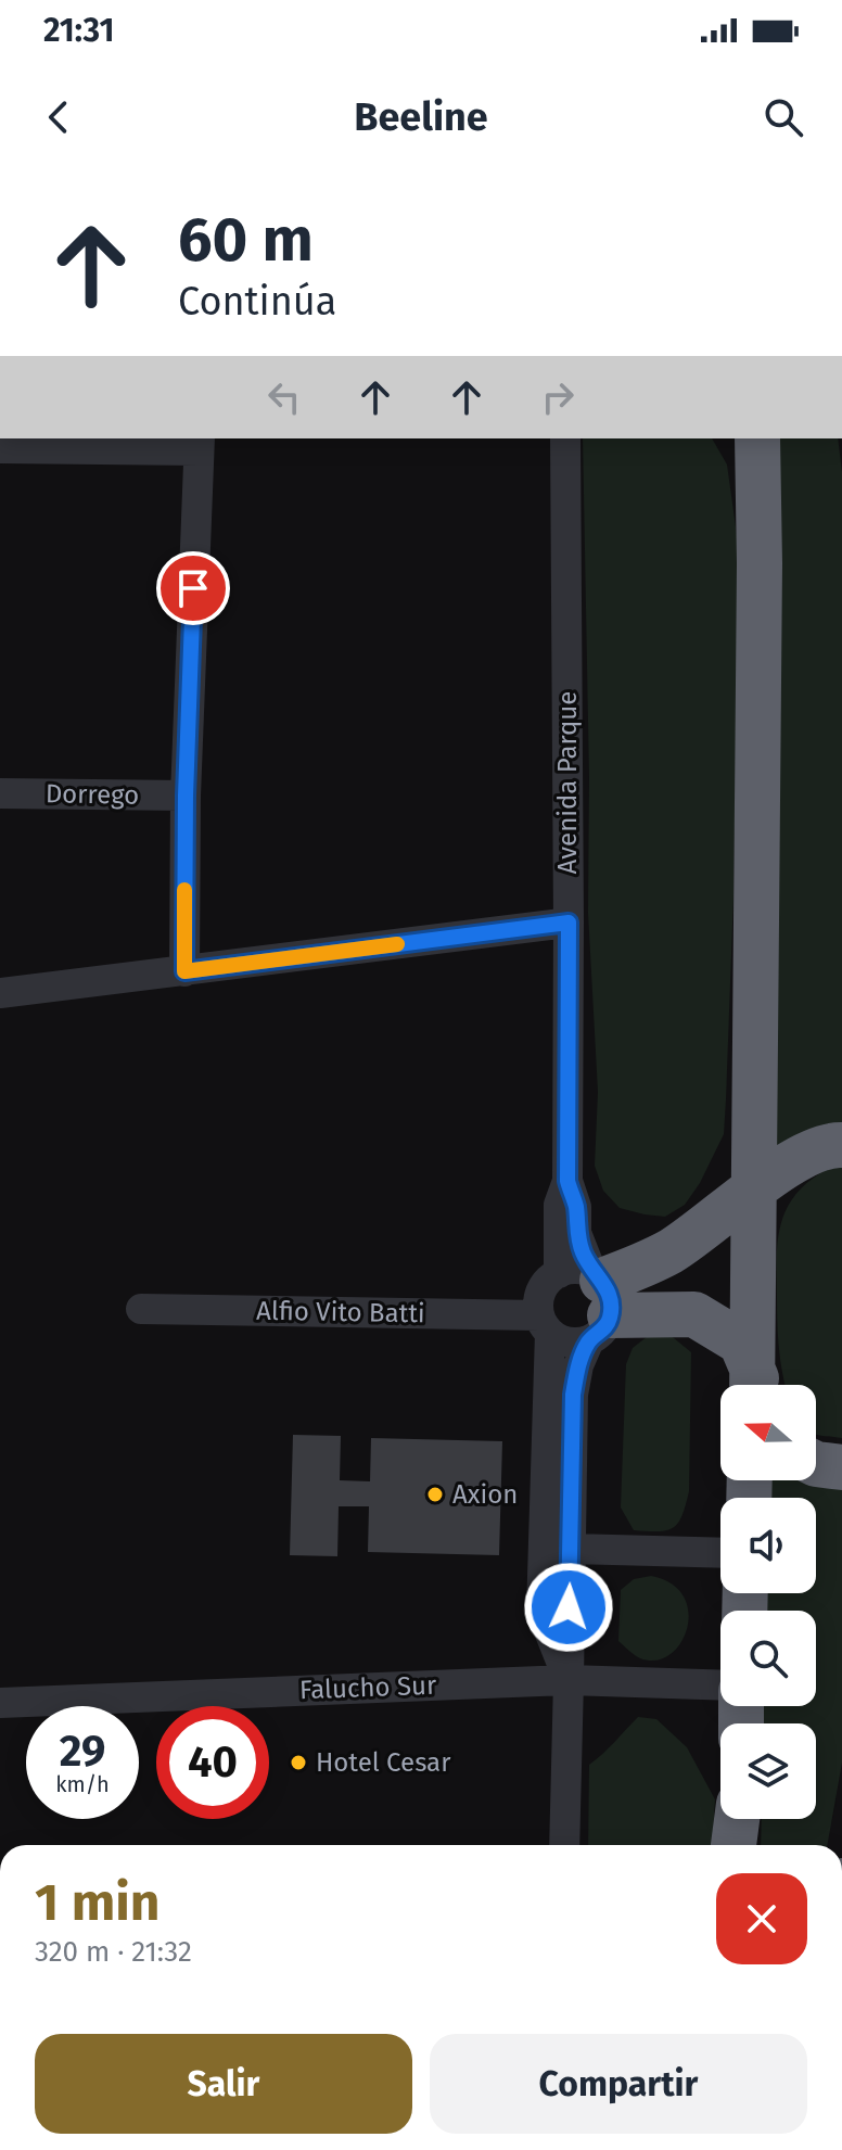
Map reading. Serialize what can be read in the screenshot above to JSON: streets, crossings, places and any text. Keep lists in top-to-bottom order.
{
  "streets": {
    "street": [
      "Avenida Parque",
      "Dorrego",
      "Alfio Vito Batti",
      "Falucho Sur"
    ]
  },
  "crossings": [
    ["Avenida Parque", "Alfio Vito Batti"]
  ],
  "places": ["Axion", "Hotel Cesar"],
  "north": "left",
  "page": {
    "status": "21:31",
    "header": "Beeline",
    "turn": ["60 m", "Continúa"],
    "speed": "29 km/h",
    "limit": "40",
    "heading": ["1 min", "320 m · 21:32"],
    "buttons": ["Salir", "Compartir"]
  }
}
